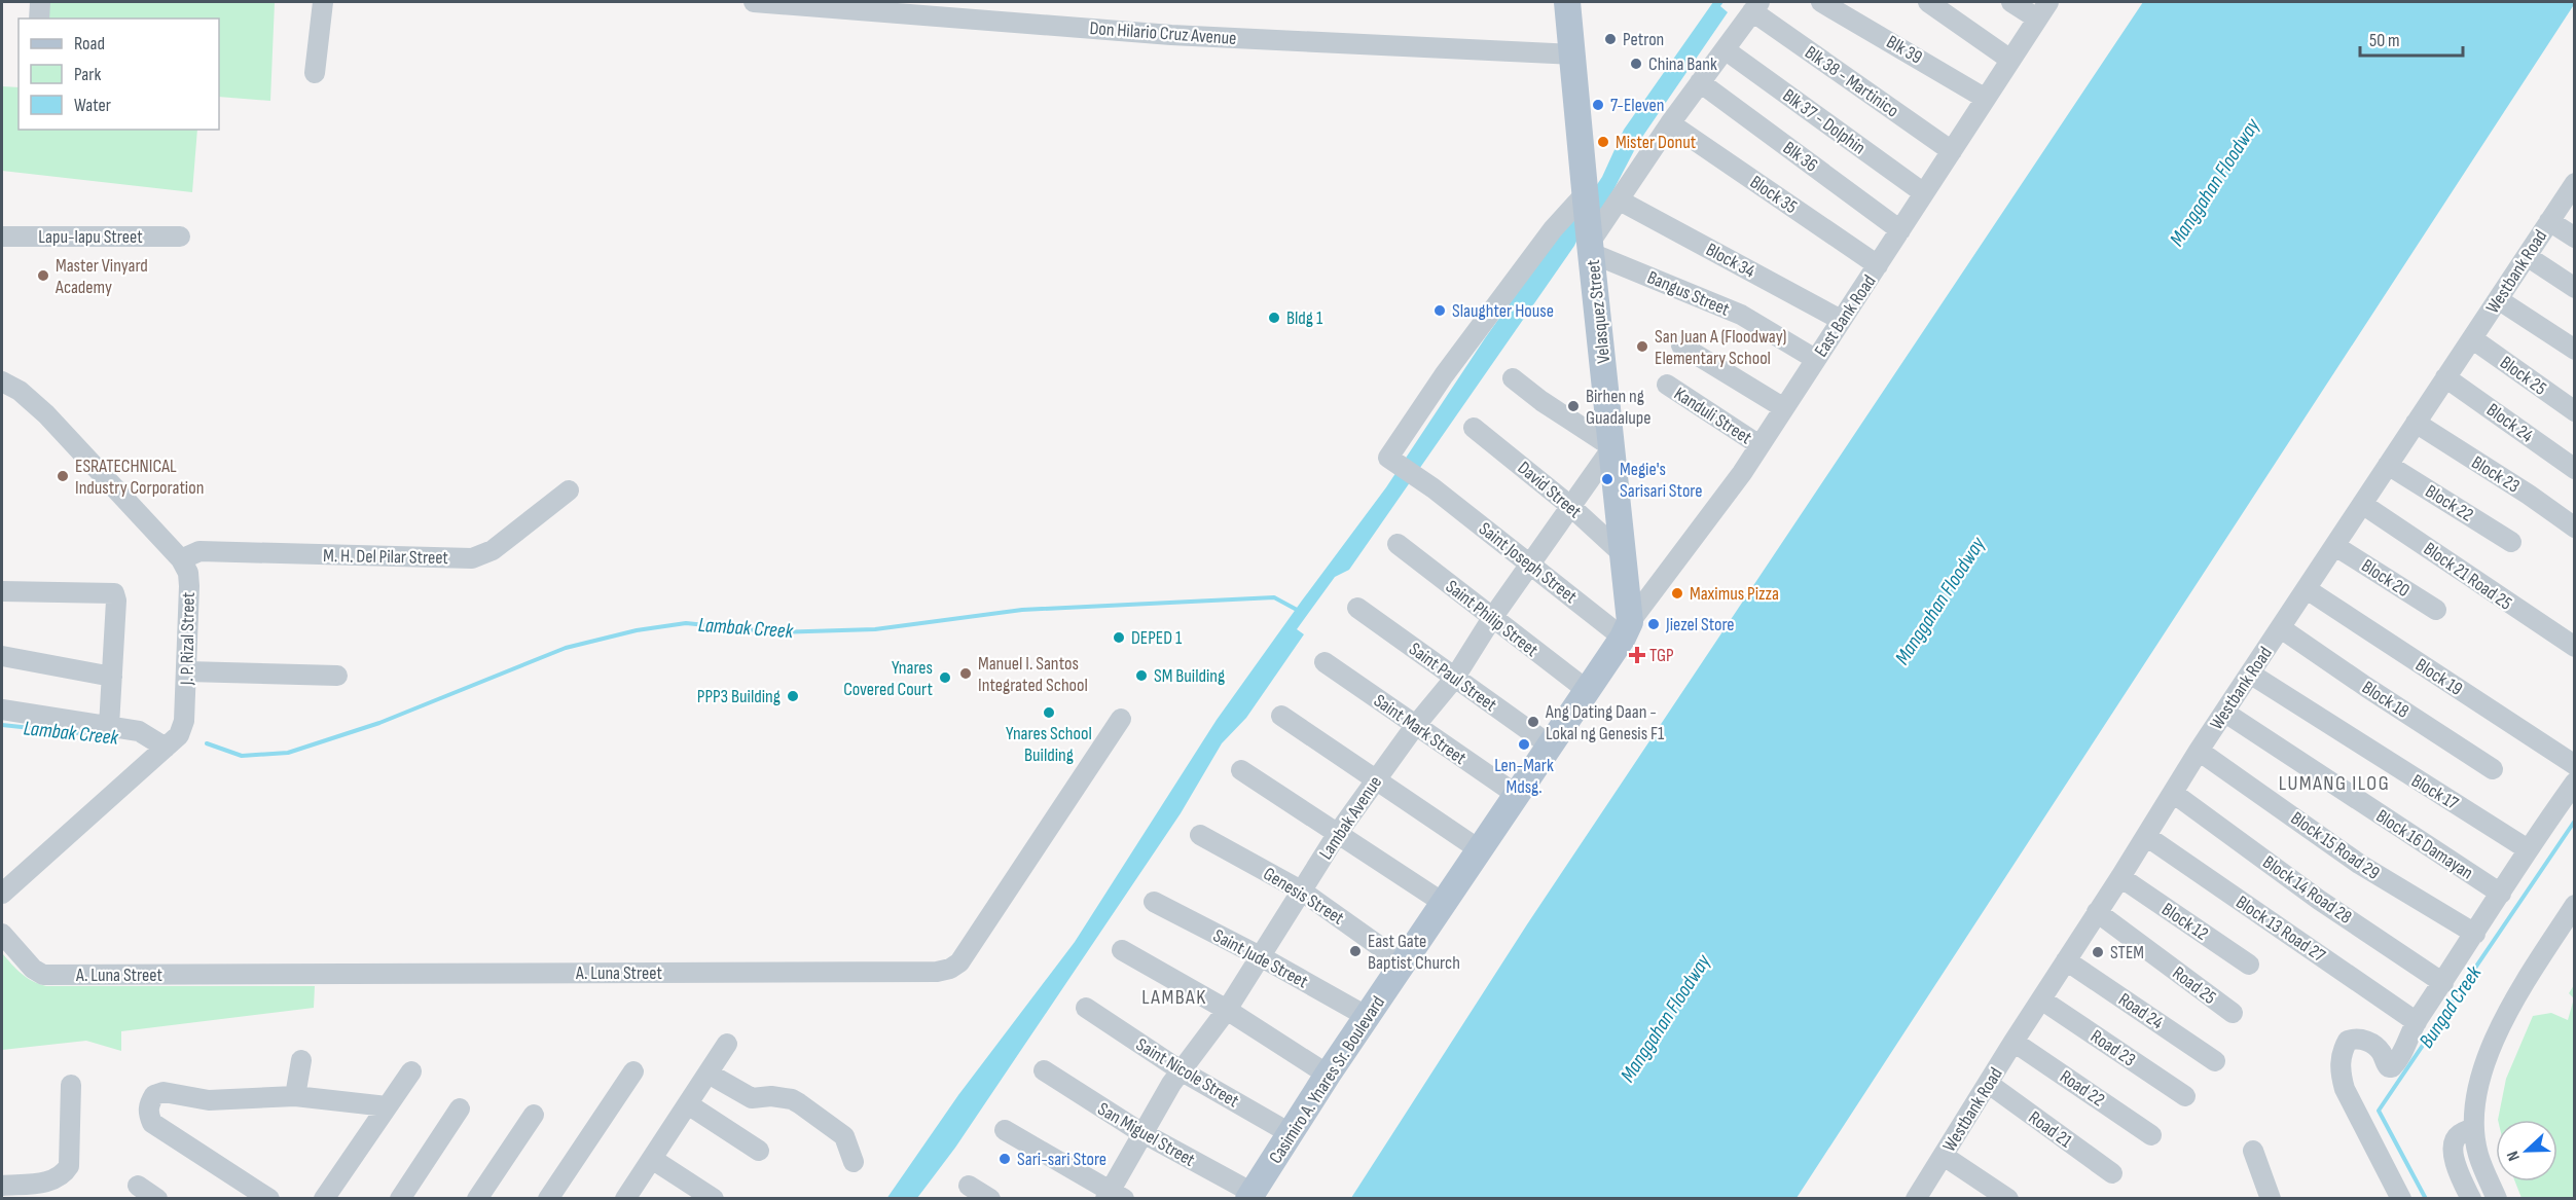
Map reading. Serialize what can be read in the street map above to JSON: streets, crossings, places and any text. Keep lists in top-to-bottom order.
{
  "streets": {
    "main road": ["Velasquez Street", "Casimiro A. Ynares Sr. Boulevard"],
    "street": [
      "Don Hilario Cruz Avenue",
      "Blk 39",
      "Blk 38 - Martinico",
      "Blk 37 - Dolphin",
      "Blk 36",
      "Block 35",
      "Lapu-lapu Street",
      "Block 34",
      "Westbank Road",
      "Bangus Street",
      "East Bank Road",
      "Block 25",
      "Kanduli Street",
      "Block 24",
      "Block 23",
      "David Street",
      "Block 22",
      "M. H. Del Pilar Street",
      "Saint Joseph Street",
      "Block 21 Road 25",
      "Block 20",
      "Saint Philip Street",
      "J. P. Rizal Street",
      "Saint Paul Street",
      "Block 19",
      "Block 18",
      "Saint Mark Street",
      "Block 17",
      "Lambak Avenue",
      "Block 16 Damayan",
      "Block 15 Road 29",
      "Block 14 Road 28",
      "Genesis Street",
      "Block 12",
      "Block 13 Road 27",
      "Saint Jude Street",
      "A. Luna Street",
      "Road 25",
      "Road 24",
      "Road 23",
      "Saint Nicole Street",
      "Road 22",
      "Road 21",
      "San Miguel Street"
    ]
  },
  "crossings": [
    ["Don Hilario Cruz Avenue", "Velasquez Street"],
    ["Blk 39", "East Bank Road"],
    ["Blk 38 - Martinico", "East Bank Road"],
    ["Blk 37 - Dolphin", "East Bank Road"],
    ["Blk 36", "East Bank Road"],
    ["Block 35", "East Bank Road"],
    ["Block 34", "East Bank Road"],
    ["Westbank Road", "Block 25"],
    ["Westbank Road", "Block 24"],
    ["Westbank Road", "Block 23"],
    ["Westbank Road", "Block 22"],
    ["Westbank Road", "Block 21 Road 25"],
    ["Westbank Road", "Block 20"],
    ["Westbank Road", "Block 19"],
    ["Westbank Road", "Block 18"],
    ["Westbank Road", "Block 17"],
    ["Westbank Road", "Block 16 Damayan"],
    ["Westbank Road", "Block 15 Road 29"],
    ["Westbank Road", "Block 14 Road 28"],
    ["Westbank Road", "Block 12"],
    ["Westbank Road", "Block 13 Road 27"],
    ["Westbank Road", "Road 25"],
    ["Westbank Road", "Road 24"],
    ["Westbank Road", "Road 23"],
    ["Westbank Road", "Road 22"],
    ["Westbank Road", "Road 21"],
    ["Bangus Street", "Velasquez Street"],
    ["Bangus Street", "East Bank Road"],
    ["Velasquez Street", "East Bank Road"],
    ["Velasquez Street", "David Street"],
    ["Velasquez Street", "Saint Joseph Street"],
    ["Velasquez Street", "Lambak Avenue"],
    ["Velasquez Street", "Casimiro A. Ynares Sr. Boulevard"],
    ["East Bank Road", "Kanduli Street"],
    ["East Bank Road", "Saint Joseph Street"],
    ["East Bank Road", "Casimiro A. Ynares Sr. Boulevard"],
    ["David Street", "Lambak Avenue"],
    ["M. H. Del Pilar Street", "J. P. Rizal Street"],
    ["Saint Joseph Street", "Lambak Avenue"],
    ["Saint Joseph Street", "Casimiro A. Ynares Sr. Boulevard"],
    ["Saint Philip Street", "Lambak Avenue"],
    ["Saint Philip Street", "Casimiro A. Ynares Sr. Boulevard"],
    ["Saint Paul Street", "Lambak Avenue"],
    ["Saint Paul Street", "Casimiro A. Ynares Sr. Boulevard"],
    ["Saint Mark Street", "Lambak Avenue"],
    ["Saint Mark Street", "Casimiro A. Ynares Sr. Boulevard"],
    ["Lambak Avenue", "Genesis Street"],
    ["Lambak Avenue", "Saint Jude Street"],
    ["Lambak Avenue", "Saint Nicole Street"],
    ["Lambak Avenue", "San Miguel Street"],
    ["Genesis Street", "Casimiro A. Ynares Sr. Boulevard"],
    ["Saint Jude Street", "Casimiro A. Ynares Sr. Boulevard"],
    ["Saint Nicole Street", "Casimiro A. Ynares Sr. Boulevard"],
    ["Casimiro A. Ynares Sr. Boulevard", "San Miguel Street"]
  ],
  "districts": ["LUMANG ILOG", "LAMBAK"],
  "water": ["Manggahan Floodway", "Lambak Creek", "Bungad Creek"],
  "places": {
    "other": [
      "Petron",
      "China Bank",
      "7-Eleven",
      "Mister Donut",
      "Master Vinyard Academy",
      "Slaughter House",
      "Bldg 1",
      "San Juan A (Floodway) Elementary School",
      "Birhen ng Guadalupe",
      "ESRATECHNICAL Industry Corporation",
      "Megie's Sarisari Store",
      "Maximus Pizza",
      "Jiezel Store",
      "DEPED 1",
      "Manuel I. Santos Integrated School",
      "SM Building",
      "Ynares Covered Court",
      "PPP3 Building",
      "Ynares School Building",
      "Ang Dating Daan - Lokal ng Genesis F1",
      "Len-Mark Mdsg.",
      "East Gate Baptist Church",
      "STEM",
      "Sari-sari Store"
    ],
    "health": ["TGP"]
  },
  "legend": ["Road", "Park", "Water"],
  "scale_bar": "50 m",
  "north": "left"
}
